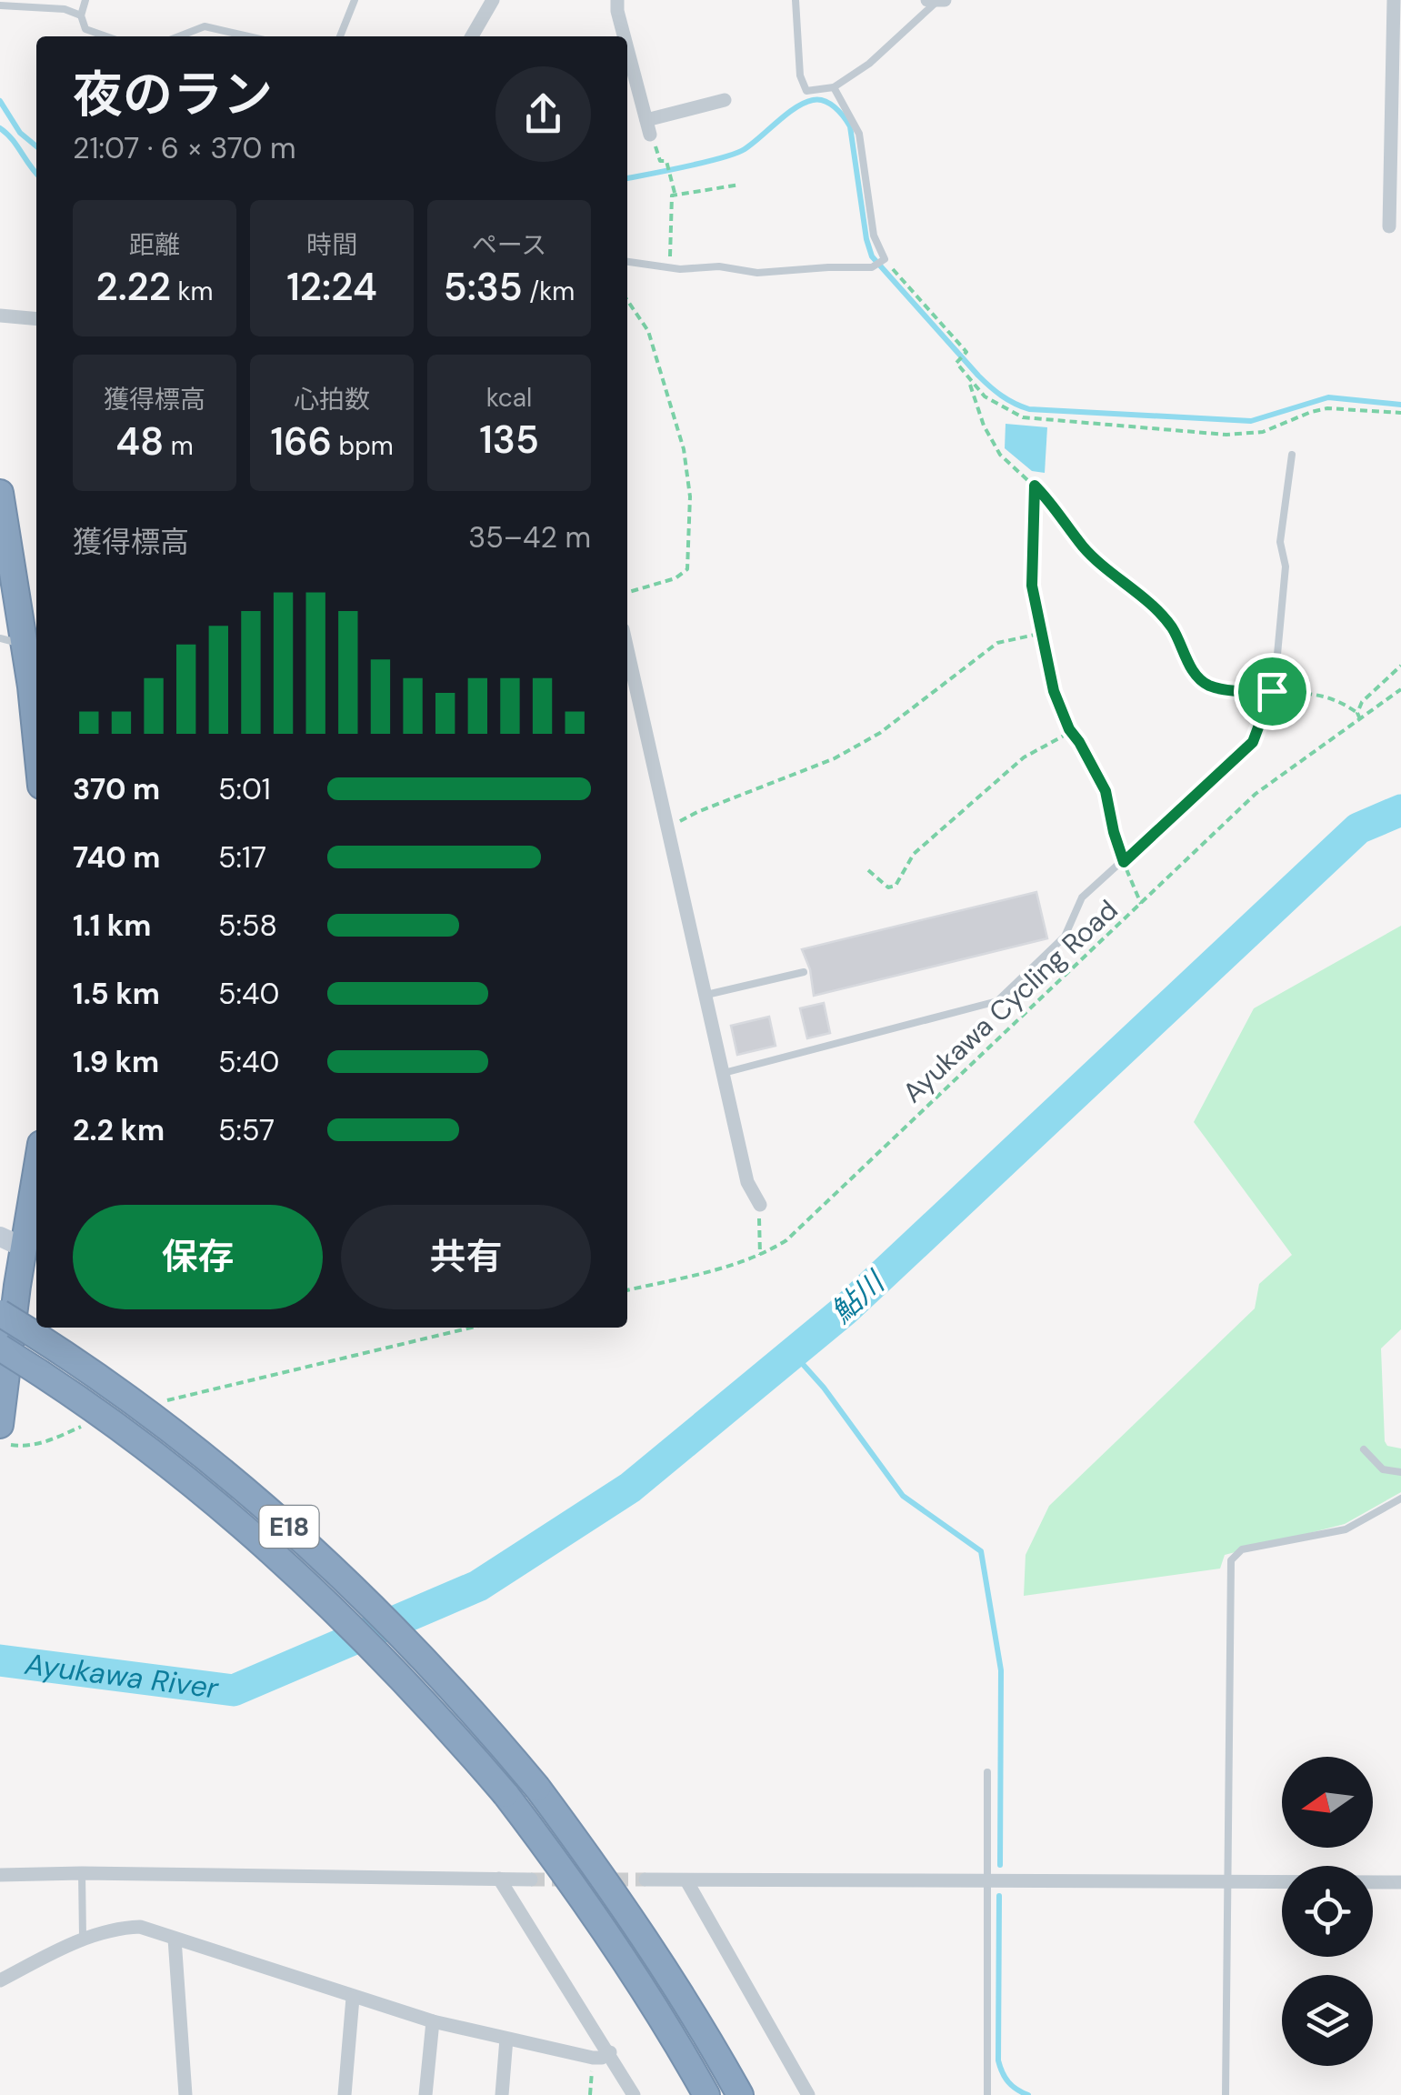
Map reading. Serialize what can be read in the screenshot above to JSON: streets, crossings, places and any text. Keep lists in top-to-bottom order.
{
  "streets": {
    "highway": ["E18"],
    "path": ["Ayukawa Cycling Road"]
  },
  "water": ["鮎川", "Ayukawa River"],
  "north": "left",
  "page": {
    "heading": ["夜のラン", "21:07 · 6 × 370 m"],
    "stats": [
      ["距離", "2.22 km"],
      ["時間", "12:24"],
      ["ペース", "5:35 /km"],
      ["獲得標高", "48 m"],
      ["心拍数", "166 bpm"],
      ["kcal", "135"]
    ],
    "chart": ["獲得標高", "35–42 m"],
    "list": [
      {
        "name": "370 m",
        "note": "5:01"
      },
      {
        "name": "740 m",
        "note": "5:17"
      },
      {
        "name": "1.1 km",
        "note": "5:58"
      },
      {
        "name": "1.5 km",
        "note": "5:40"
      },
      {
        "name": "1.9 km",
        "note": "5:40"
      },
      {
        "name": "2.2 km",
        "note": "5:57"
      }
    ],
    "buttons": ["保存", "共有"]
  }
}
